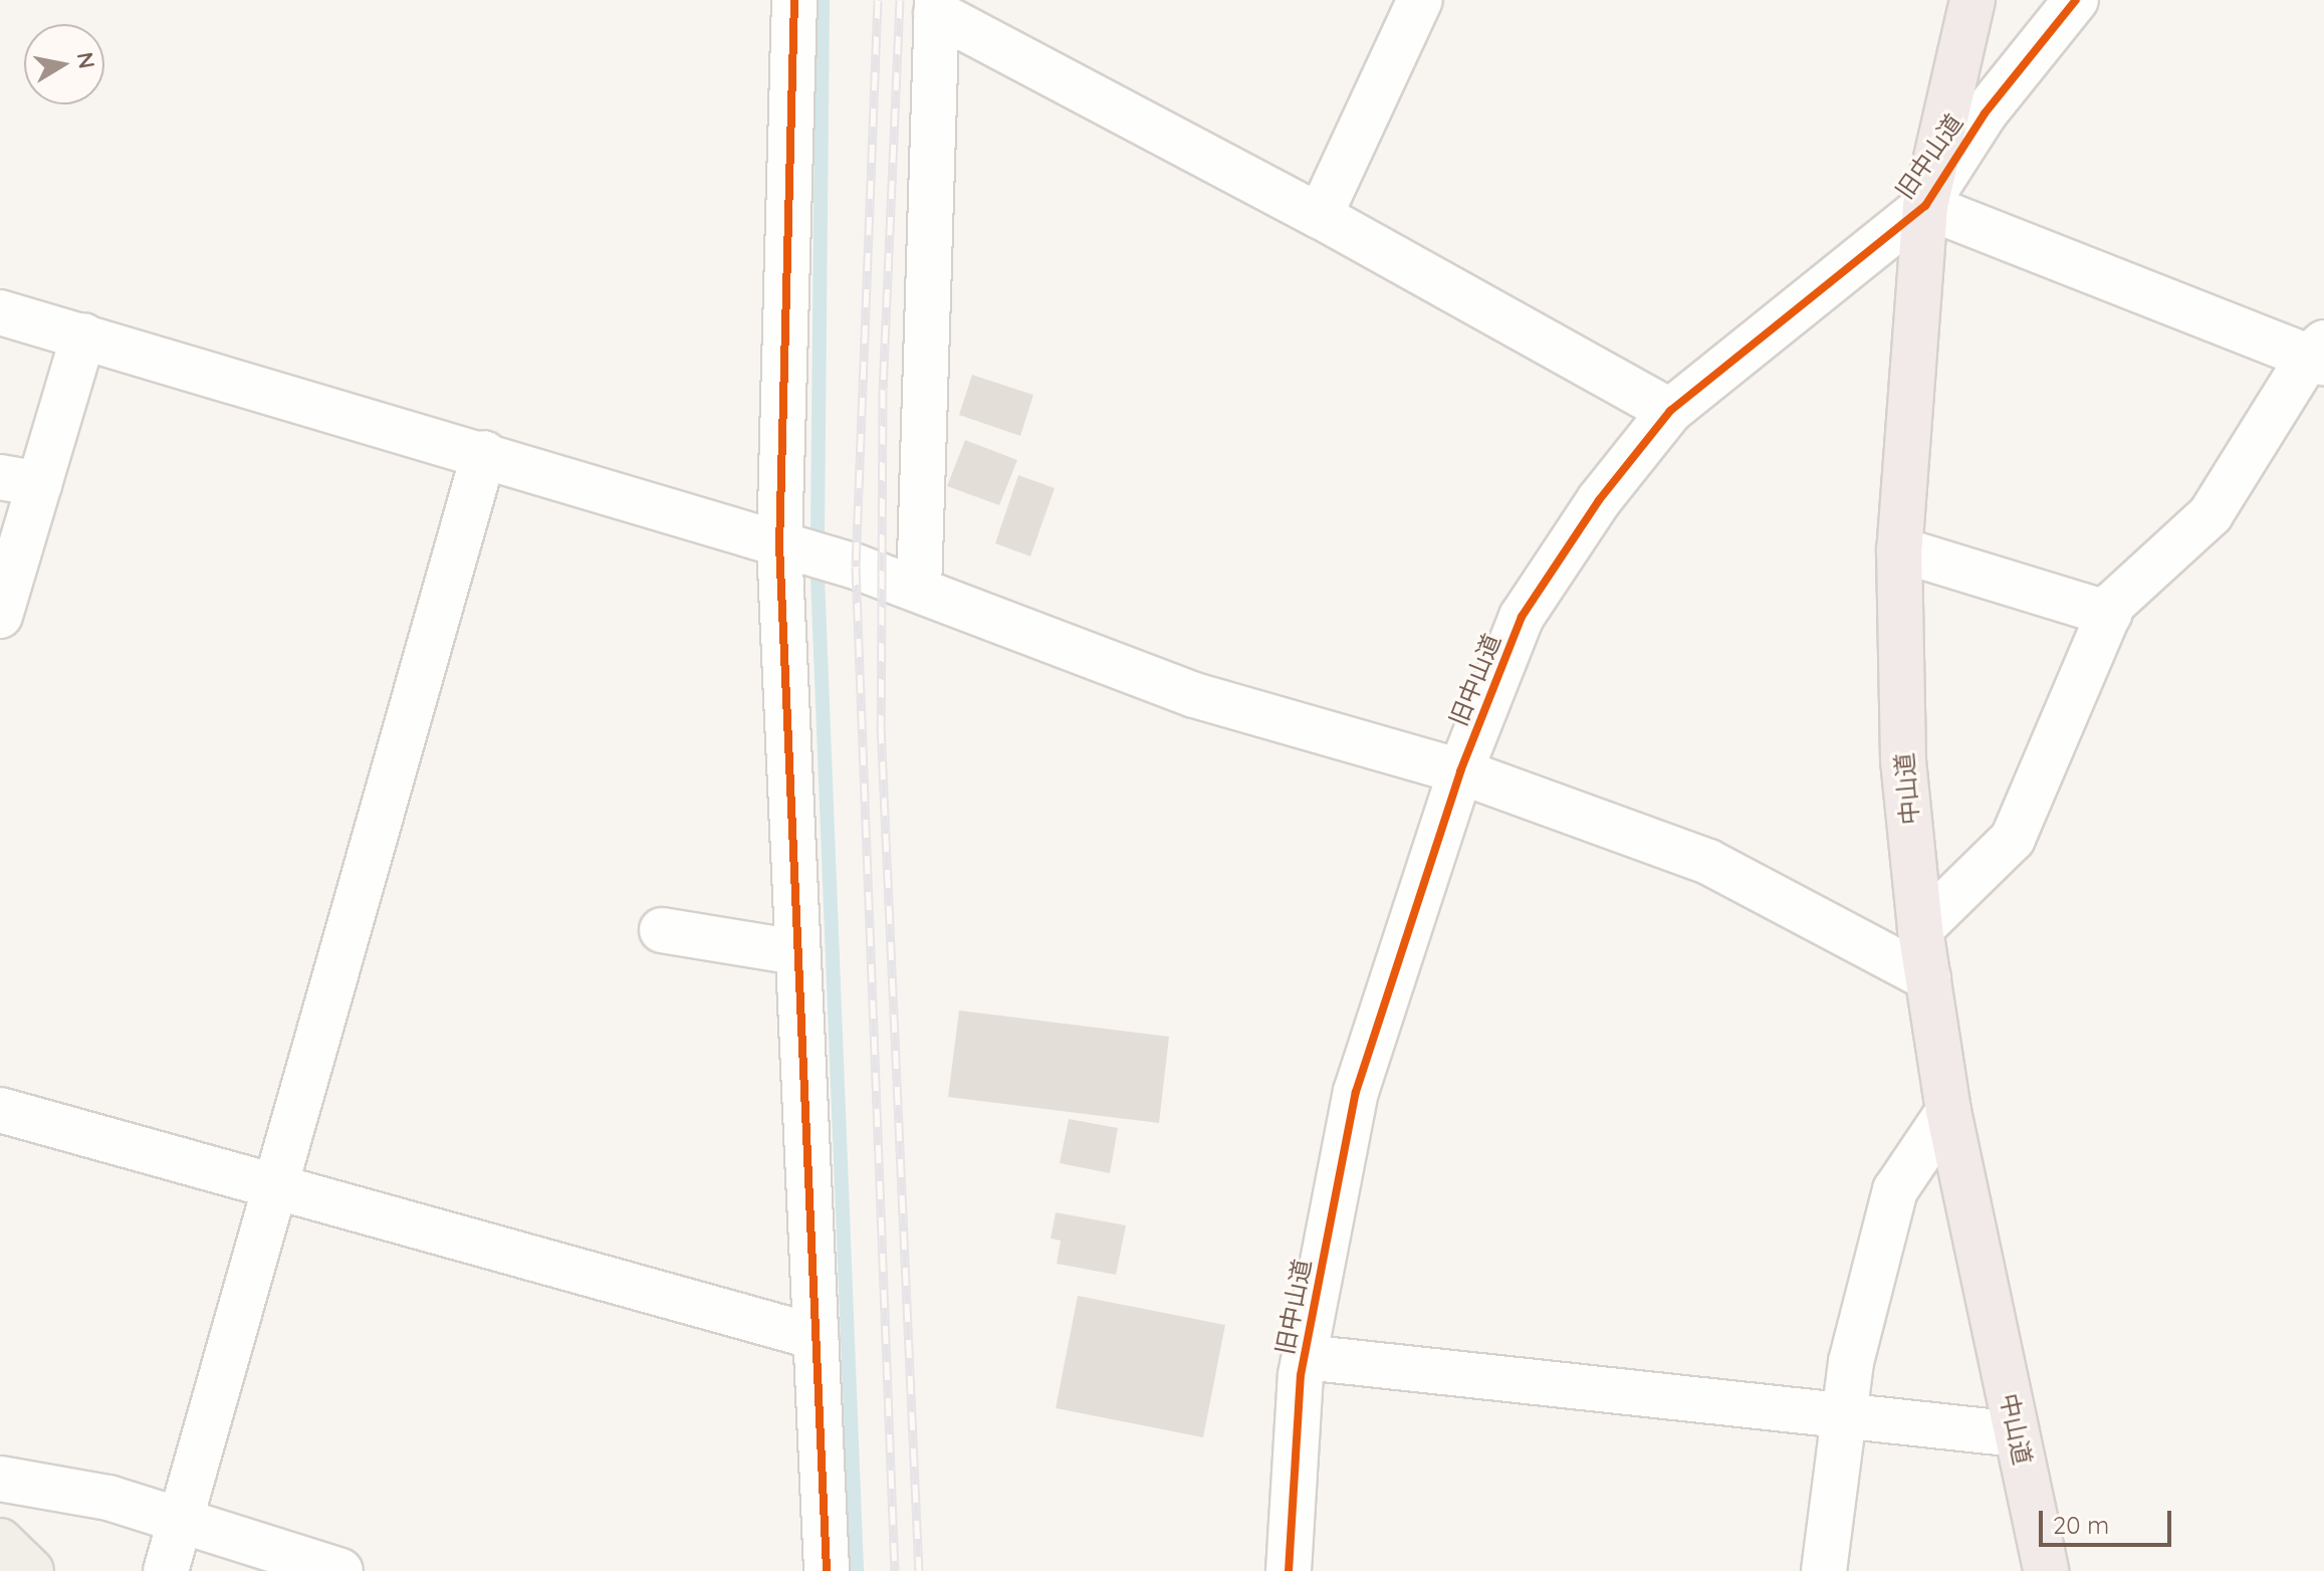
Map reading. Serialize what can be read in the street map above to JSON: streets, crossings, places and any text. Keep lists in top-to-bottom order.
{
  "streets": {
    "highway": ["中山道"],
    "street": ["旧中山道"]
  },
  "crossings": [
    ["旧中山道", "中山道"]
  ],
  "scale_bar": "20 m",
  "north": "right"
}
